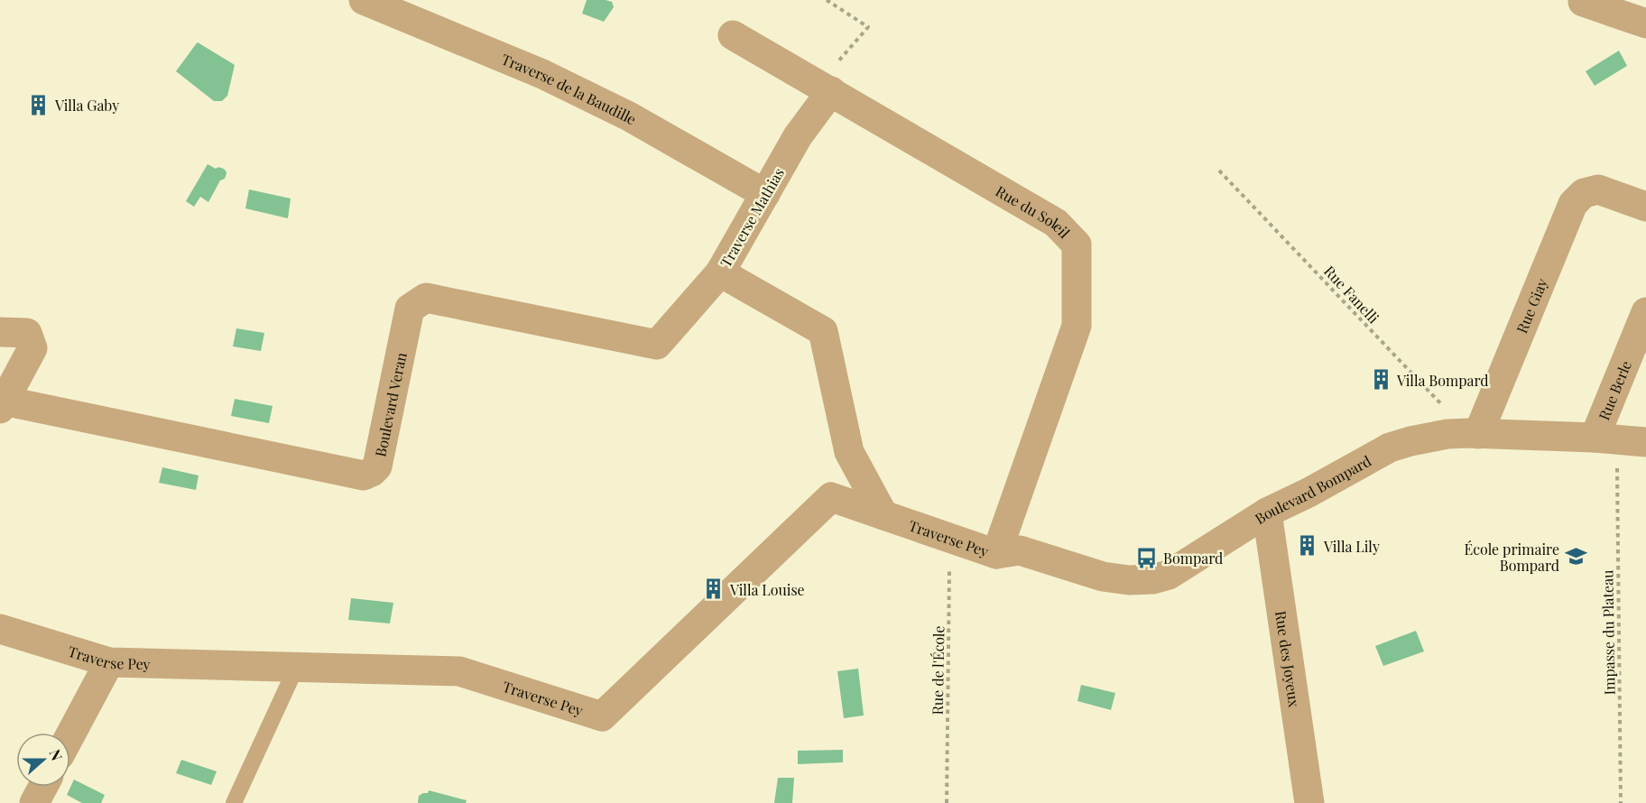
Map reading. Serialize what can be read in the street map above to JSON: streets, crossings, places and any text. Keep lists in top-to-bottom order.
{
  "streets": {
    "street": [
      "Traverse de la Baudille",
      "Rue du Soleil",
      "Traverse Mathias",
      "Rue Giay",
      "Rue Berle",
      "Boulevard Veran",
      "Boulevard Bompard",
      "Traverse Pey",
      "Rue des Joyeux"
    ],
    "path": ["Rue Fanelli", "Impasse du Plateau", "Rue de l'École"]
  },
  "crossings": [
    ["Traverse de la Baudille", "Traverse Mathias"],
    ["Rue du Soleil", "Traverse Mathias"],
    ["Rue du Soleil", "Boulevard Bompard"],
    ["Rue du Soleil", "Traverse Pey"],
    ["Traverse Mathias", "Boulevard Veran"],
    ["Traverse Mathias", "Traverse Pey"],
    ["Rue Fanelli", "Rue Giay"],
    ["Rue Fanelli", "Boulevard Bompard"],
    ["Rue Giay", "Boulevard Bompard"],
    ["Rue Berle", "Boulevard Bompard"],
    ["Boulevard Bompard", "Traverse Pey"],
    ["Boulevard Bompard", "Rue des Joyeux"],
    ["Traverse Pey", "Rue de l'École"]
  ],
  "places": {
    "building": [
      "Villa Gaby",
      "Villa Bompard",
      "Villa Lily",
      "Villa Louise"
    ],
    "school or university": ["École primaire Bompard"],
    "bus stop": ["Bompard"]
  },
  "north": "right"
}
